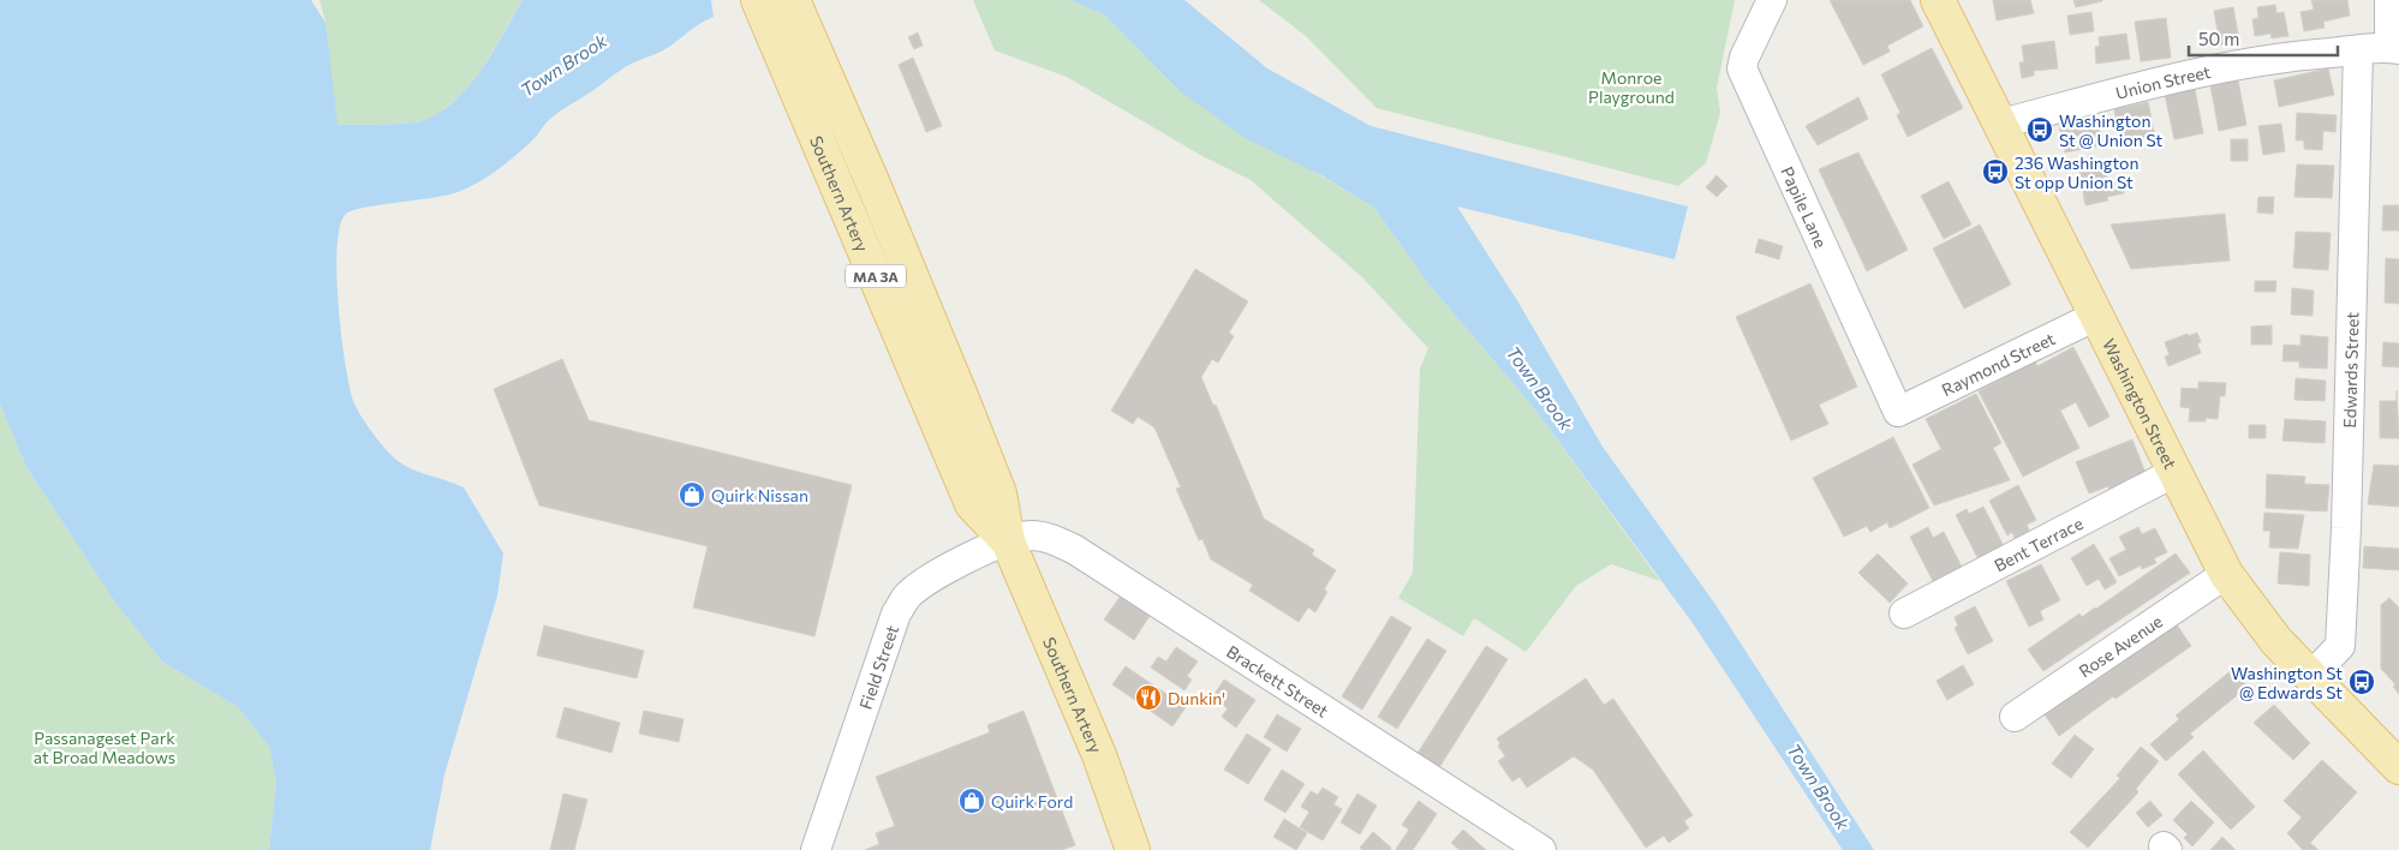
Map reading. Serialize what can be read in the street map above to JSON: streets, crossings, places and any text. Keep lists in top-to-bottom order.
{
  "streets": {
    "main road": ["Southern Artery", "MA 3A", "Washington Street"],
    "street": [
      "Union Street",
      "Papile Lane",
      "Raymond Street",
      "Edwards Street",
      "Bent Terrace",
      "Rose Avenue",
      "Field Street",
      "Brackett Street"
    ]
  },
  "crossings": [
    ["Union Street", "Edwards Street"],
    ["Union Street", "Washington Street"],
    ["Southern Artery", "Field Street"],
    ["Southern Artery", "Brackett Street"],
    ["Papile Lane", "Raymond Street"],
    ["Raymond Street", "Washington Street"],
    ["Edwards Street", "Washington Street"],
    ["Washington Street", "Bent Terrace"],
    ["Washington Street", "Rose Avenue"],
    ["Field Street", "Brackett Street"]
  ],
  "water": ["Town Brook"],
  "parks": ["Monroe Playground", "Passanageset Park at Broad Meadows"],
  "places": {
    "bus stop": ["Washington St @ Union St", "236 Washington St opp Union St", "Washington St @ Edwards St"],
    "shop": ["Quirk Nissan", "Quirk Ford"],
    "restaurant": ["Dunkin'"]
  },
  "scale_bar": "50 m"
}
